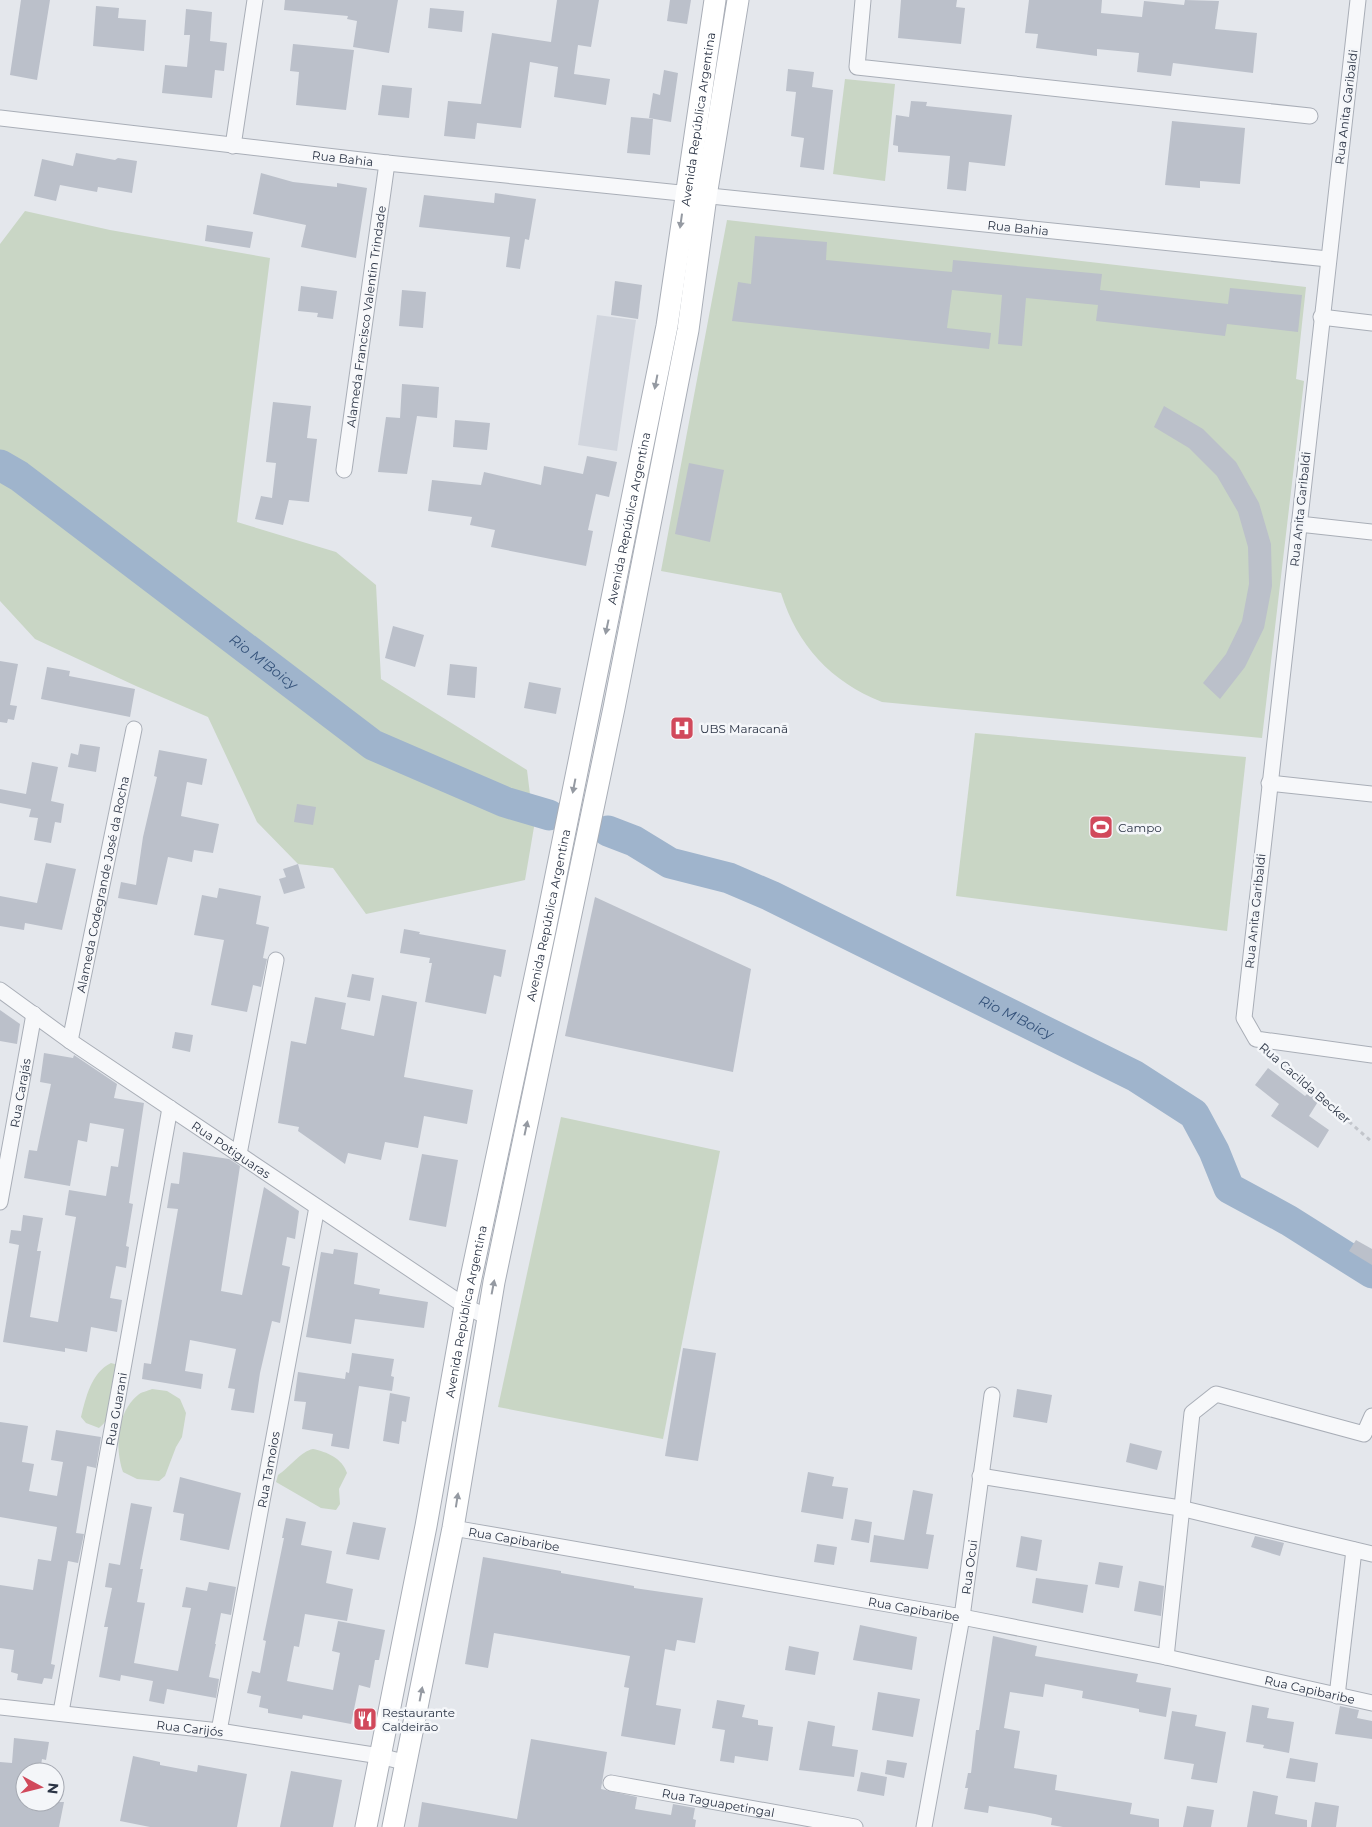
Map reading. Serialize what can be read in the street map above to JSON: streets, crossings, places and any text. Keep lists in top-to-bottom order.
{
  "streets": {
    "main road": ["Avenida República Argentina"],
    "street": [
      "Rua Anita Garibaldi",
      "Rua Bahia",
      "Alameda Francisco Valentin Trindade",
      "Alameda Codegrande José da Rocha",
      "Rua Cacilda Becker",
      "Rua Carajás",
      "Rua Potiguaras",
      "Rua Guarani",
      "Rua Tamoios",
      "Rua Capibaribe",
      "Rua Ocui",
      "Rua Carijós",
      "Rua Taguapetingal"
    ]
  },
  "crossings": [
    ["Rua Anita Garibaldi", "Rua Bahia"],
    ["Rua Anita Garibaldi", "Rua Cacilda Becker"],
    ["Avenida República Argentina", "Rua Bahia"],
    ["Avenida República Argentina", "Rua Potiguaras"],
    ["Avenida República Argentina", "Rua Capibaribe"],
    ["Avenida República Argentina", "Rua Carijós"],
    ["Rua Bahia", "Alameda Francisco Valentin Trindade"],
    ["Alameda Codegrande José da Rocha", "Rua Potiguaras"],
    ["Rua Carajás", "Rua Potiguaras"],
    ["Rua Potiguaras", "Rua Guarani"],
    ["Rua Potiguaras", "Rua Tamoios"],
    ["Rua Guarani", "Rua Carijós"],
    ["Rua Tamoios", "Rua Carijós"],
    ["Rua Capibaribe", "Rua Ocui"]
  ],
  "water": ["Rio M'Boicy"],
  "places": {
    "hospital": ["UBS Maracanã"],
    "sports": ["Campo"],
    "restaurant": ["Restaurante Caldeirão"]
  },
  "north": "right"
}
